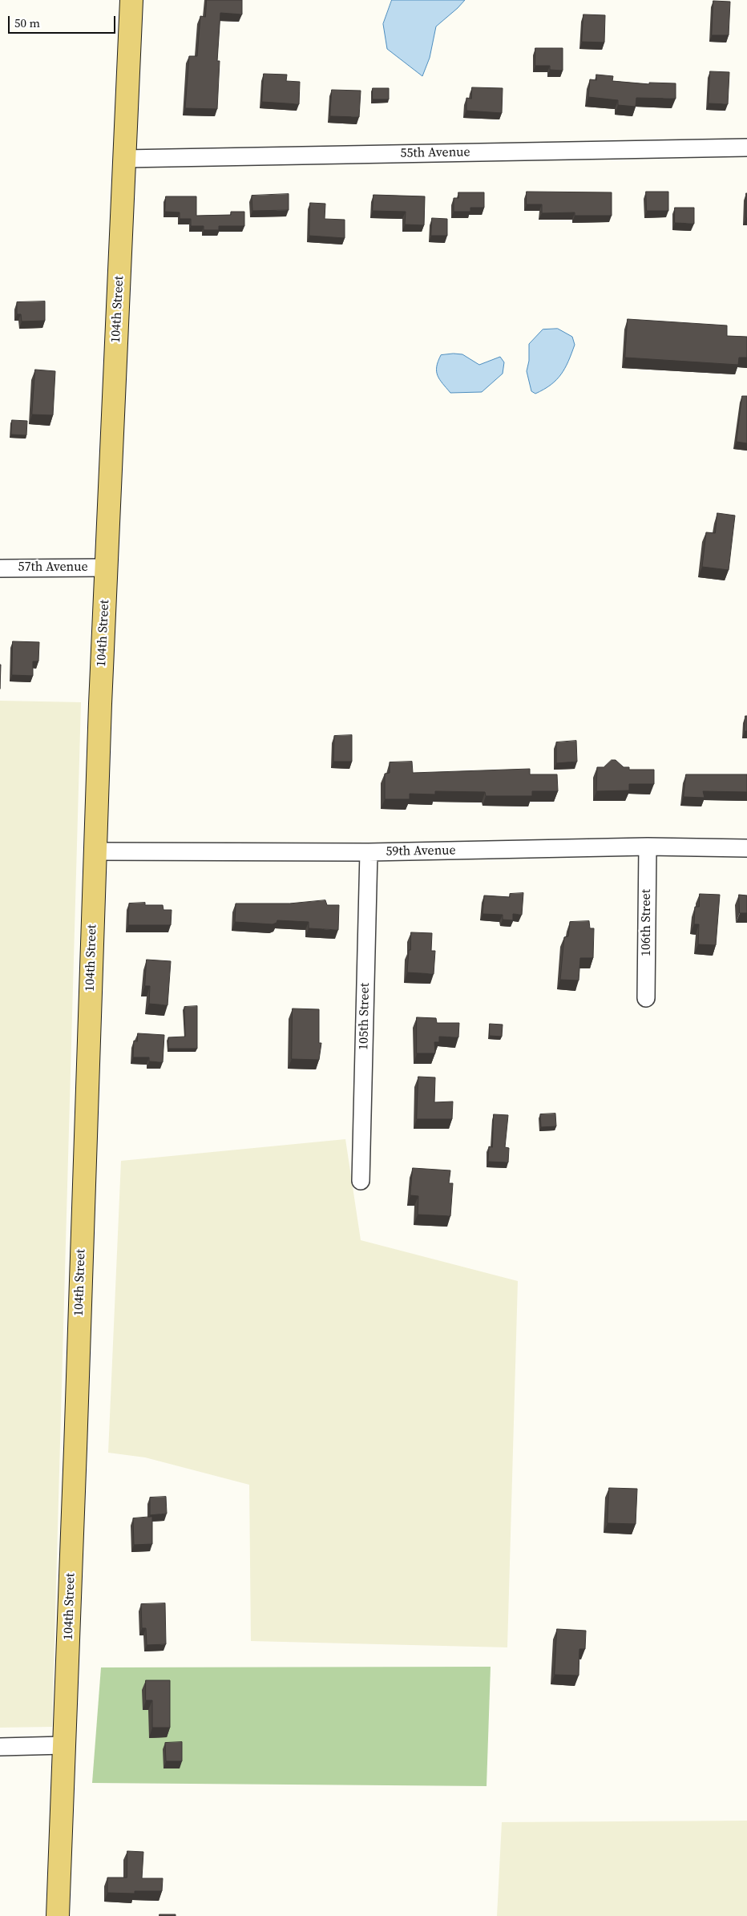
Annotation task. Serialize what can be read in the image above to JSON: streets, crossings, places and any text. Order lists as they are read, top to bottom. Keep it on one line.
{"streets":{"main road":["104th Street"],"street":["55th Avenue","57th Avenue","59th Avenue","106th Street","105th Street"]},"crossings":[["55th Avenue","104th Street"],["104th Street","57th Avenue"],["104th Street","59th Avenue"],["59th Avenue","106th Street"],["59th Avenue","105th Street"]],"scale_bar":"50 m"}
